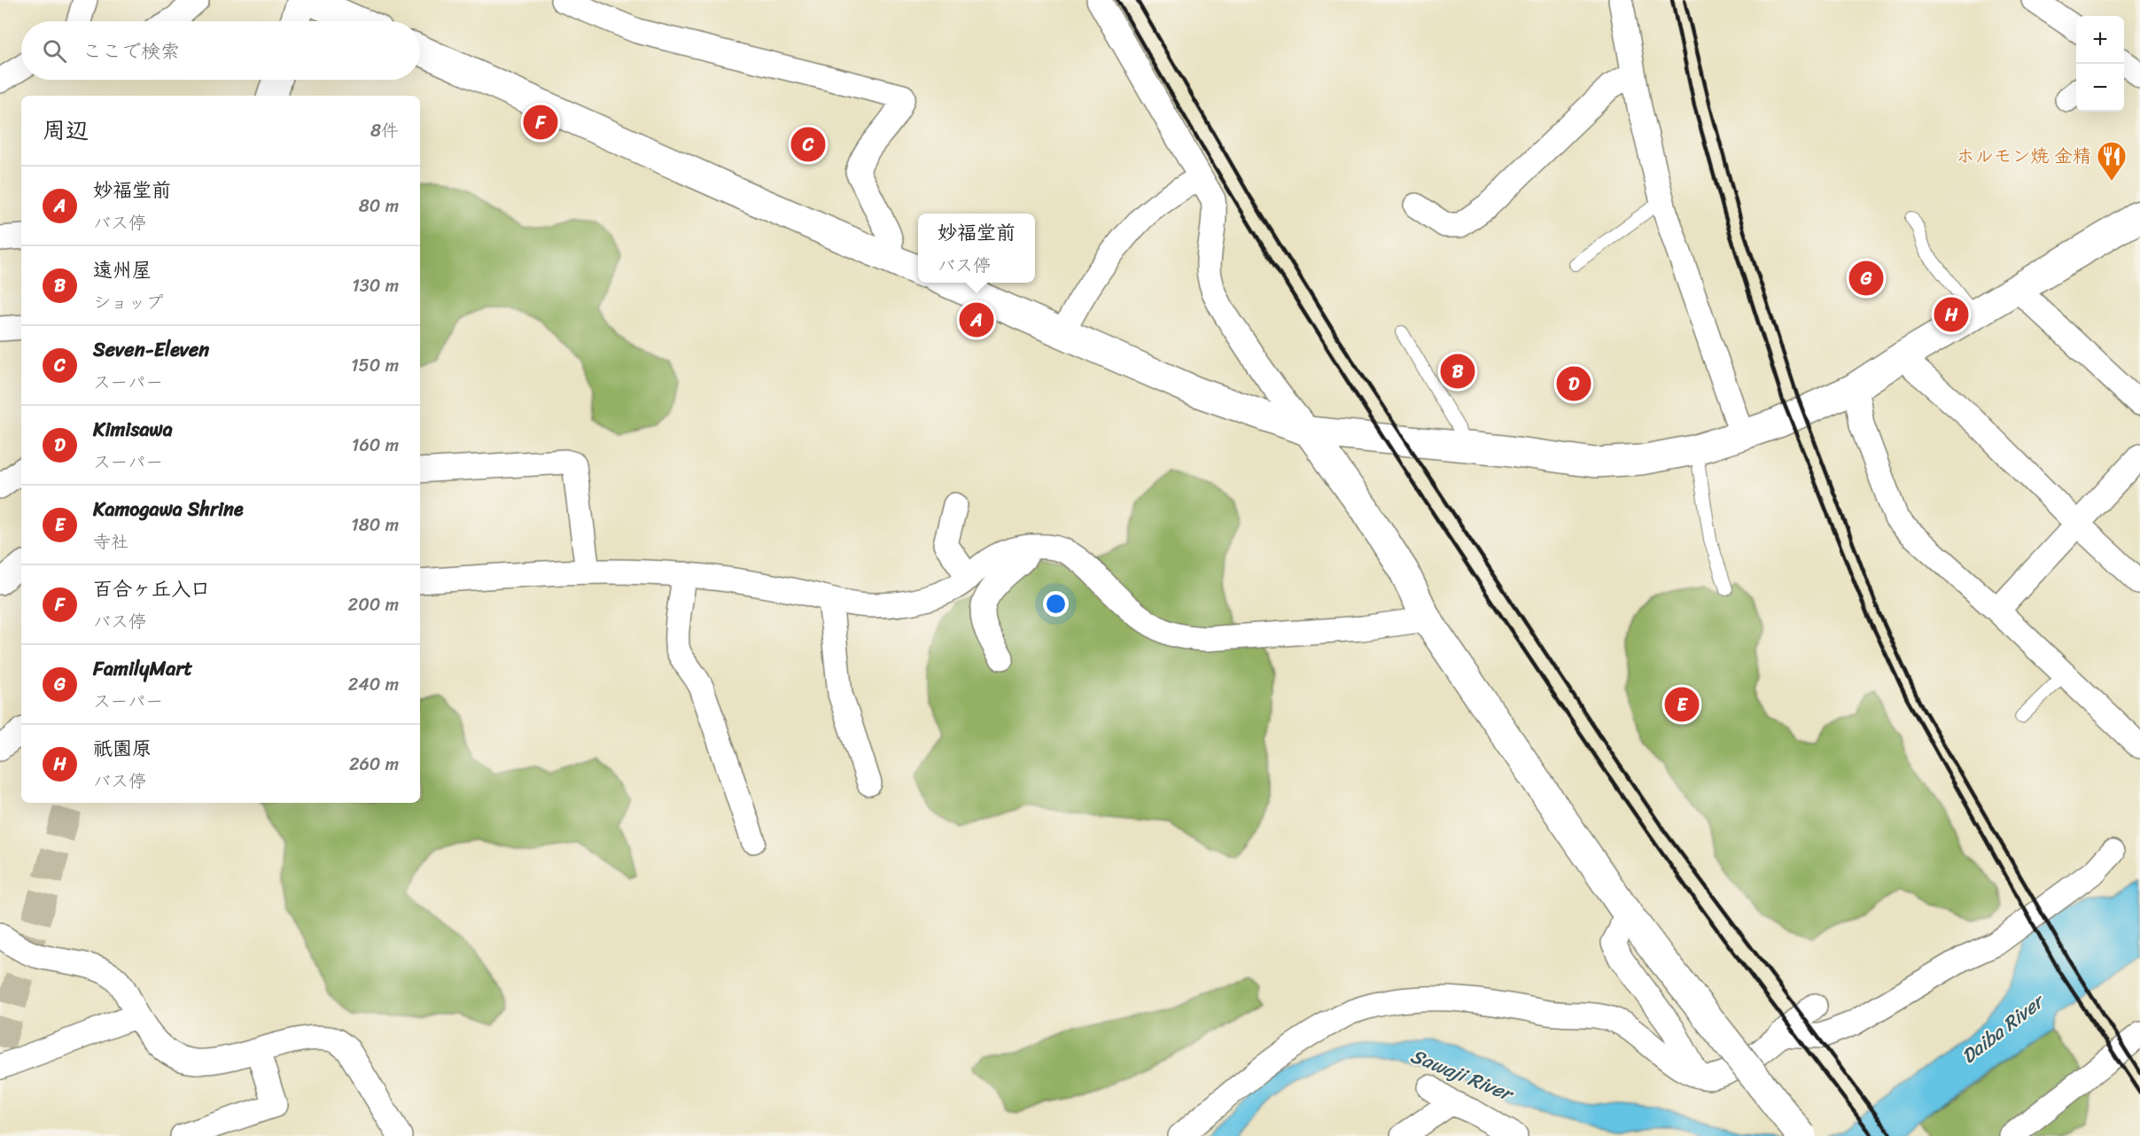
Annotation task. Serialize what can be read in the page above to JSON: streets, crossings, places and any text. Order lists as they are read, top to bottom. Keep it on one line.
{"water":["Daiba River","Sawaji River"],"places":{"restaurant":["ホルモン焼 金精"]},"page":{"map_buttons":["+","−"],"search":"ここで検索","heading":["周辺","8件"],"pins":["F","C","G","H","A","B","D","E"],"list":[{"mark":"A","name":"妙福堂前","note":"バス停","value":"80 m"},{"mark":"B","name":"遠州屋","note":"ショップ","value":"130 m"},{"mark":"C","name":"Seven-Eleven","note":"スーパー","value":"150 m"},{"mark":"D","name":"Kimisawa","note":"スーパー","value":"160 m"},{"mark":"E","name":"Kamogawa Shrine","note":"寺社","value":"180 m"},{"mark":"F","name":"百合ヶ丘入口","note":"バス停","value":"200 m"},{"mark":"G","name":"FamilyMart","note":"スーパー","value":"240 m"},{"mark":"H","name":"祇園原","note":"バス停","value":"260 m"}],"popup":["妙福堂前","バス停"]}}
